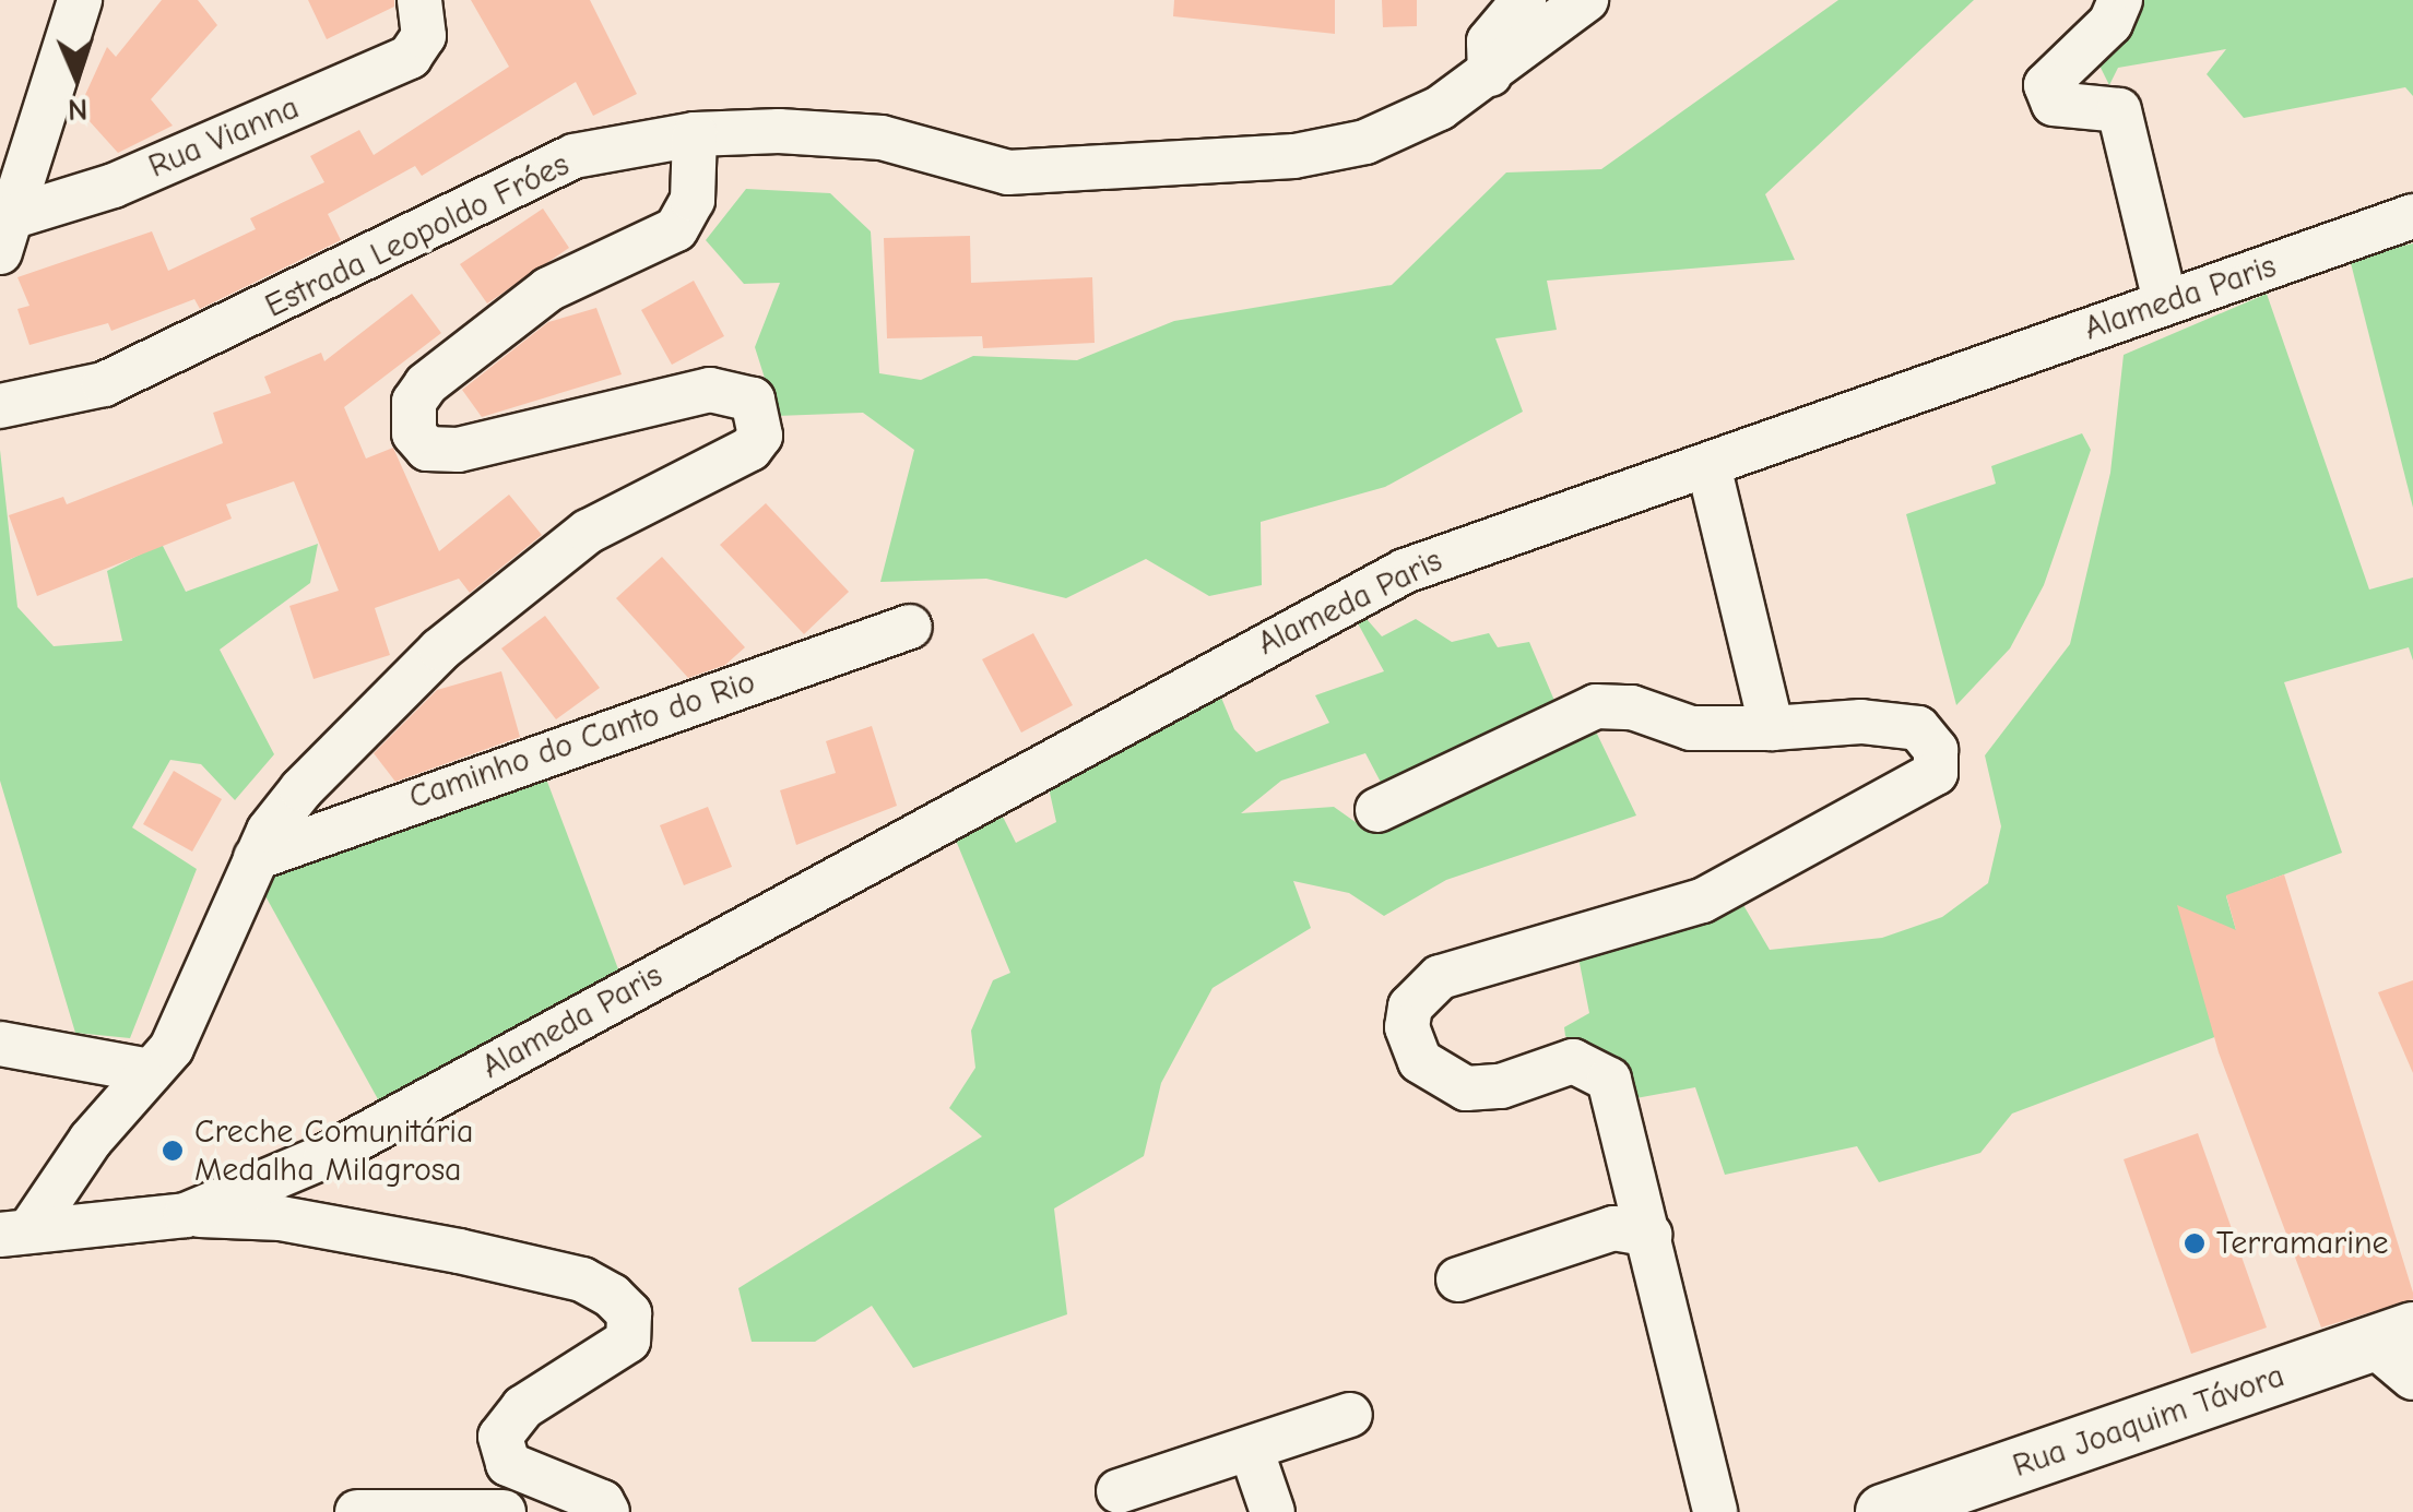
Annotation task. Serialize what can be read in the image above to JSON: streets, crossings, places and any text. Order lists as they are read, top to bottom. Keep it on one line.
{"streets":{"main road":["Rua Joaquim Távora"],"street":["Rua Vianna","Estrada Leopoldo Fróes","Alameda Paris","Caminho do Canto do Rio"]},"crossings":[["Estrada Leopoldo Fróes","Alameda Paris"],["Alameda Paris","Caminho do Canto do Rio"]],"places":["Creche Comunitária Medalha Milagrosa","Terramarine"],"north":"bottom"}
